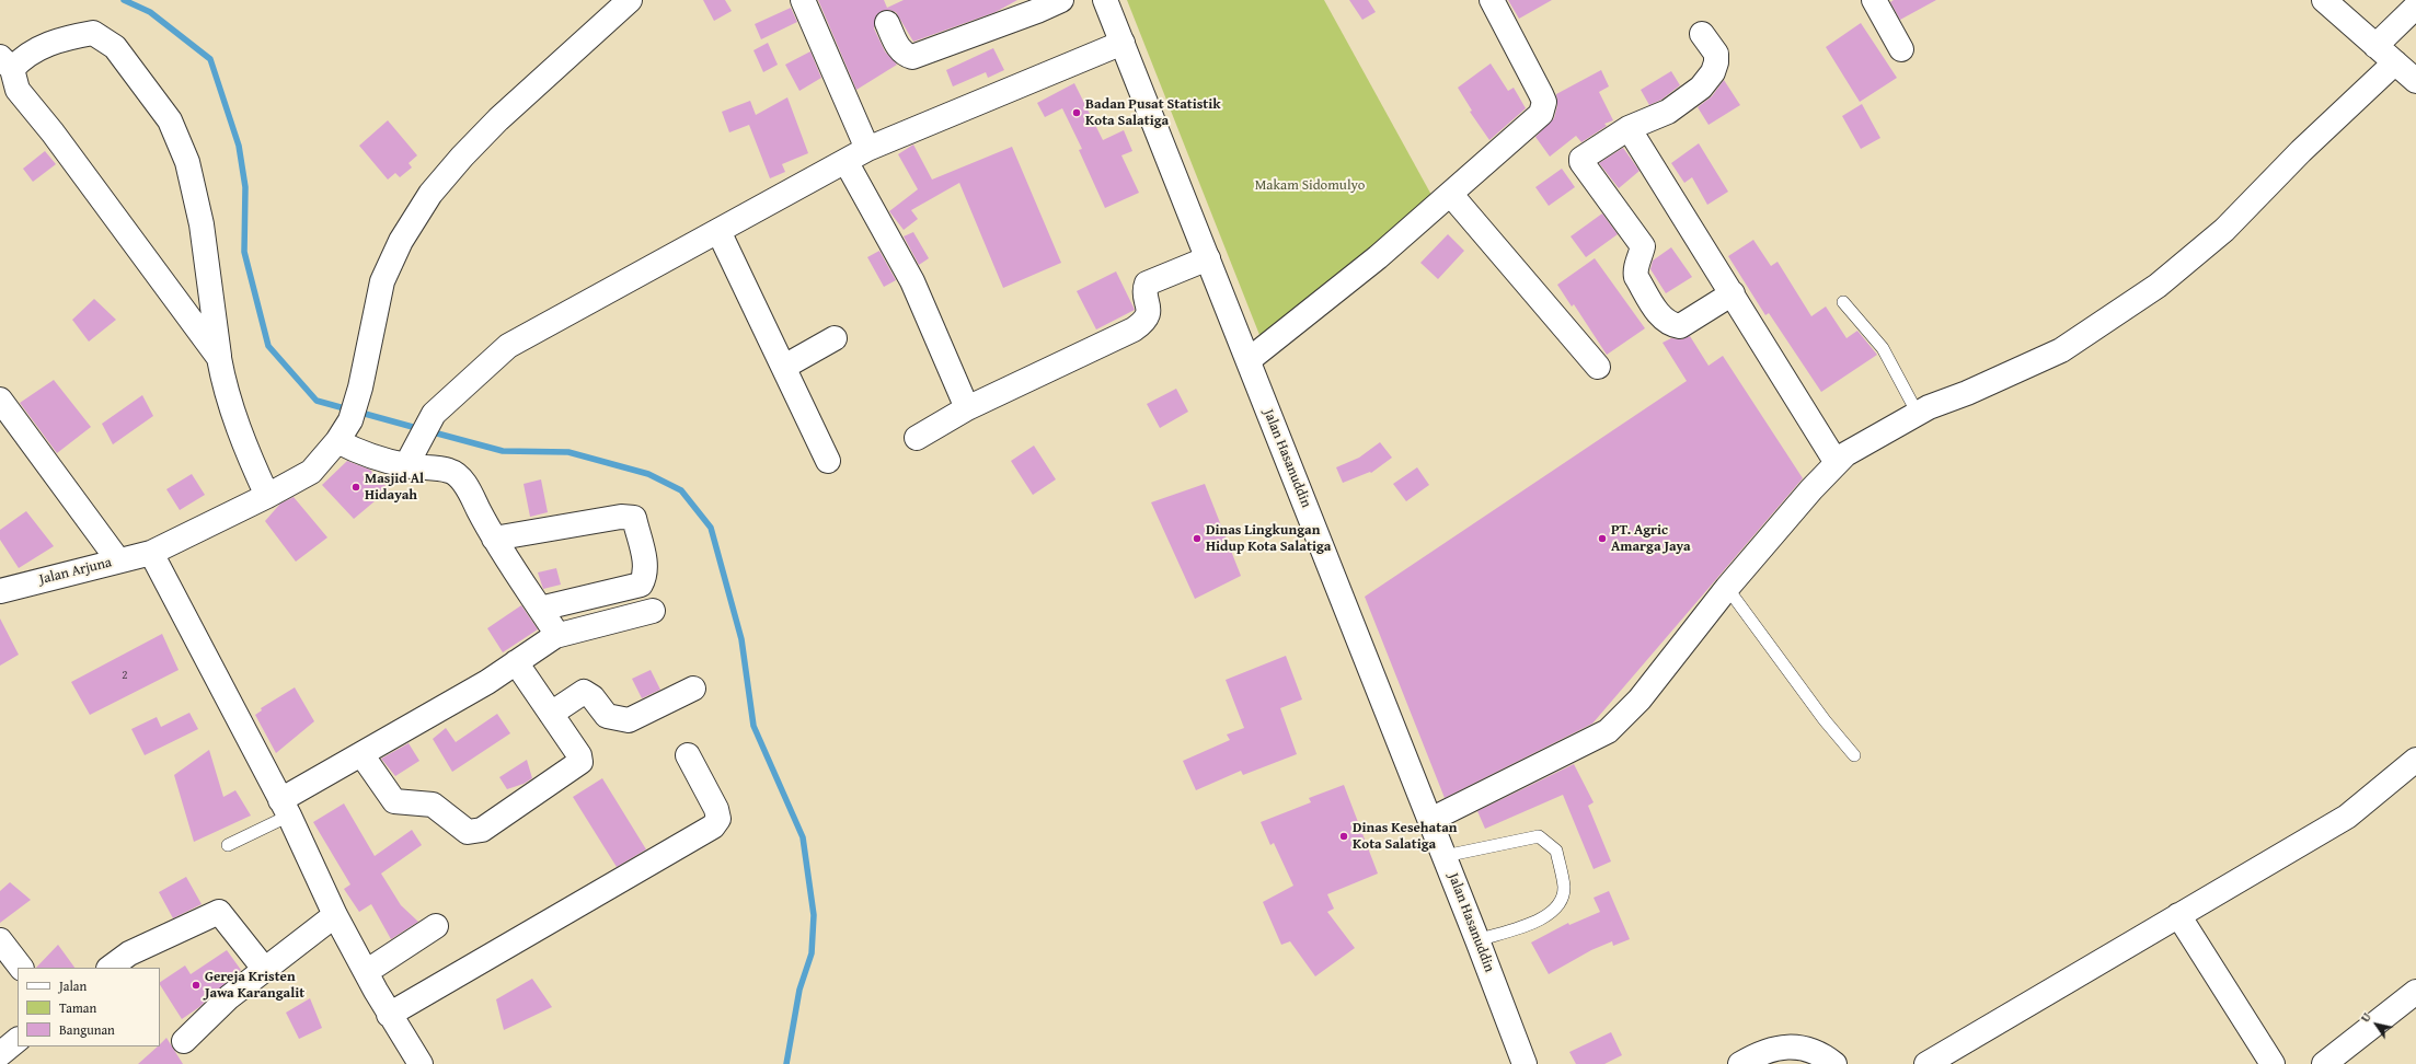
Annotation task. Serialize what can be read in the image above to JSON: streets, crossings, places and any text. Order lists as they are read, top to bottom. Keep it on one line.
{"streets":{"street":["Jalan Hasanuddin","Jalan Arjuna"]},"parks":["Makam Sidomulyo"],"places":["Badan Pusat Statistik Kota Salatiga","Masjid Al Hidayah","Dinas Lingkungan Hidup Kota Salatiga","PT. Agric Amarga Jaya","Dinas Kesehatan Kota Salatiga","Gereja Kristen Jawa Karangalit"],"house_numbers":["2"],"legend":["Jalan","Taman","Bangunan"],"north":"top left"}
